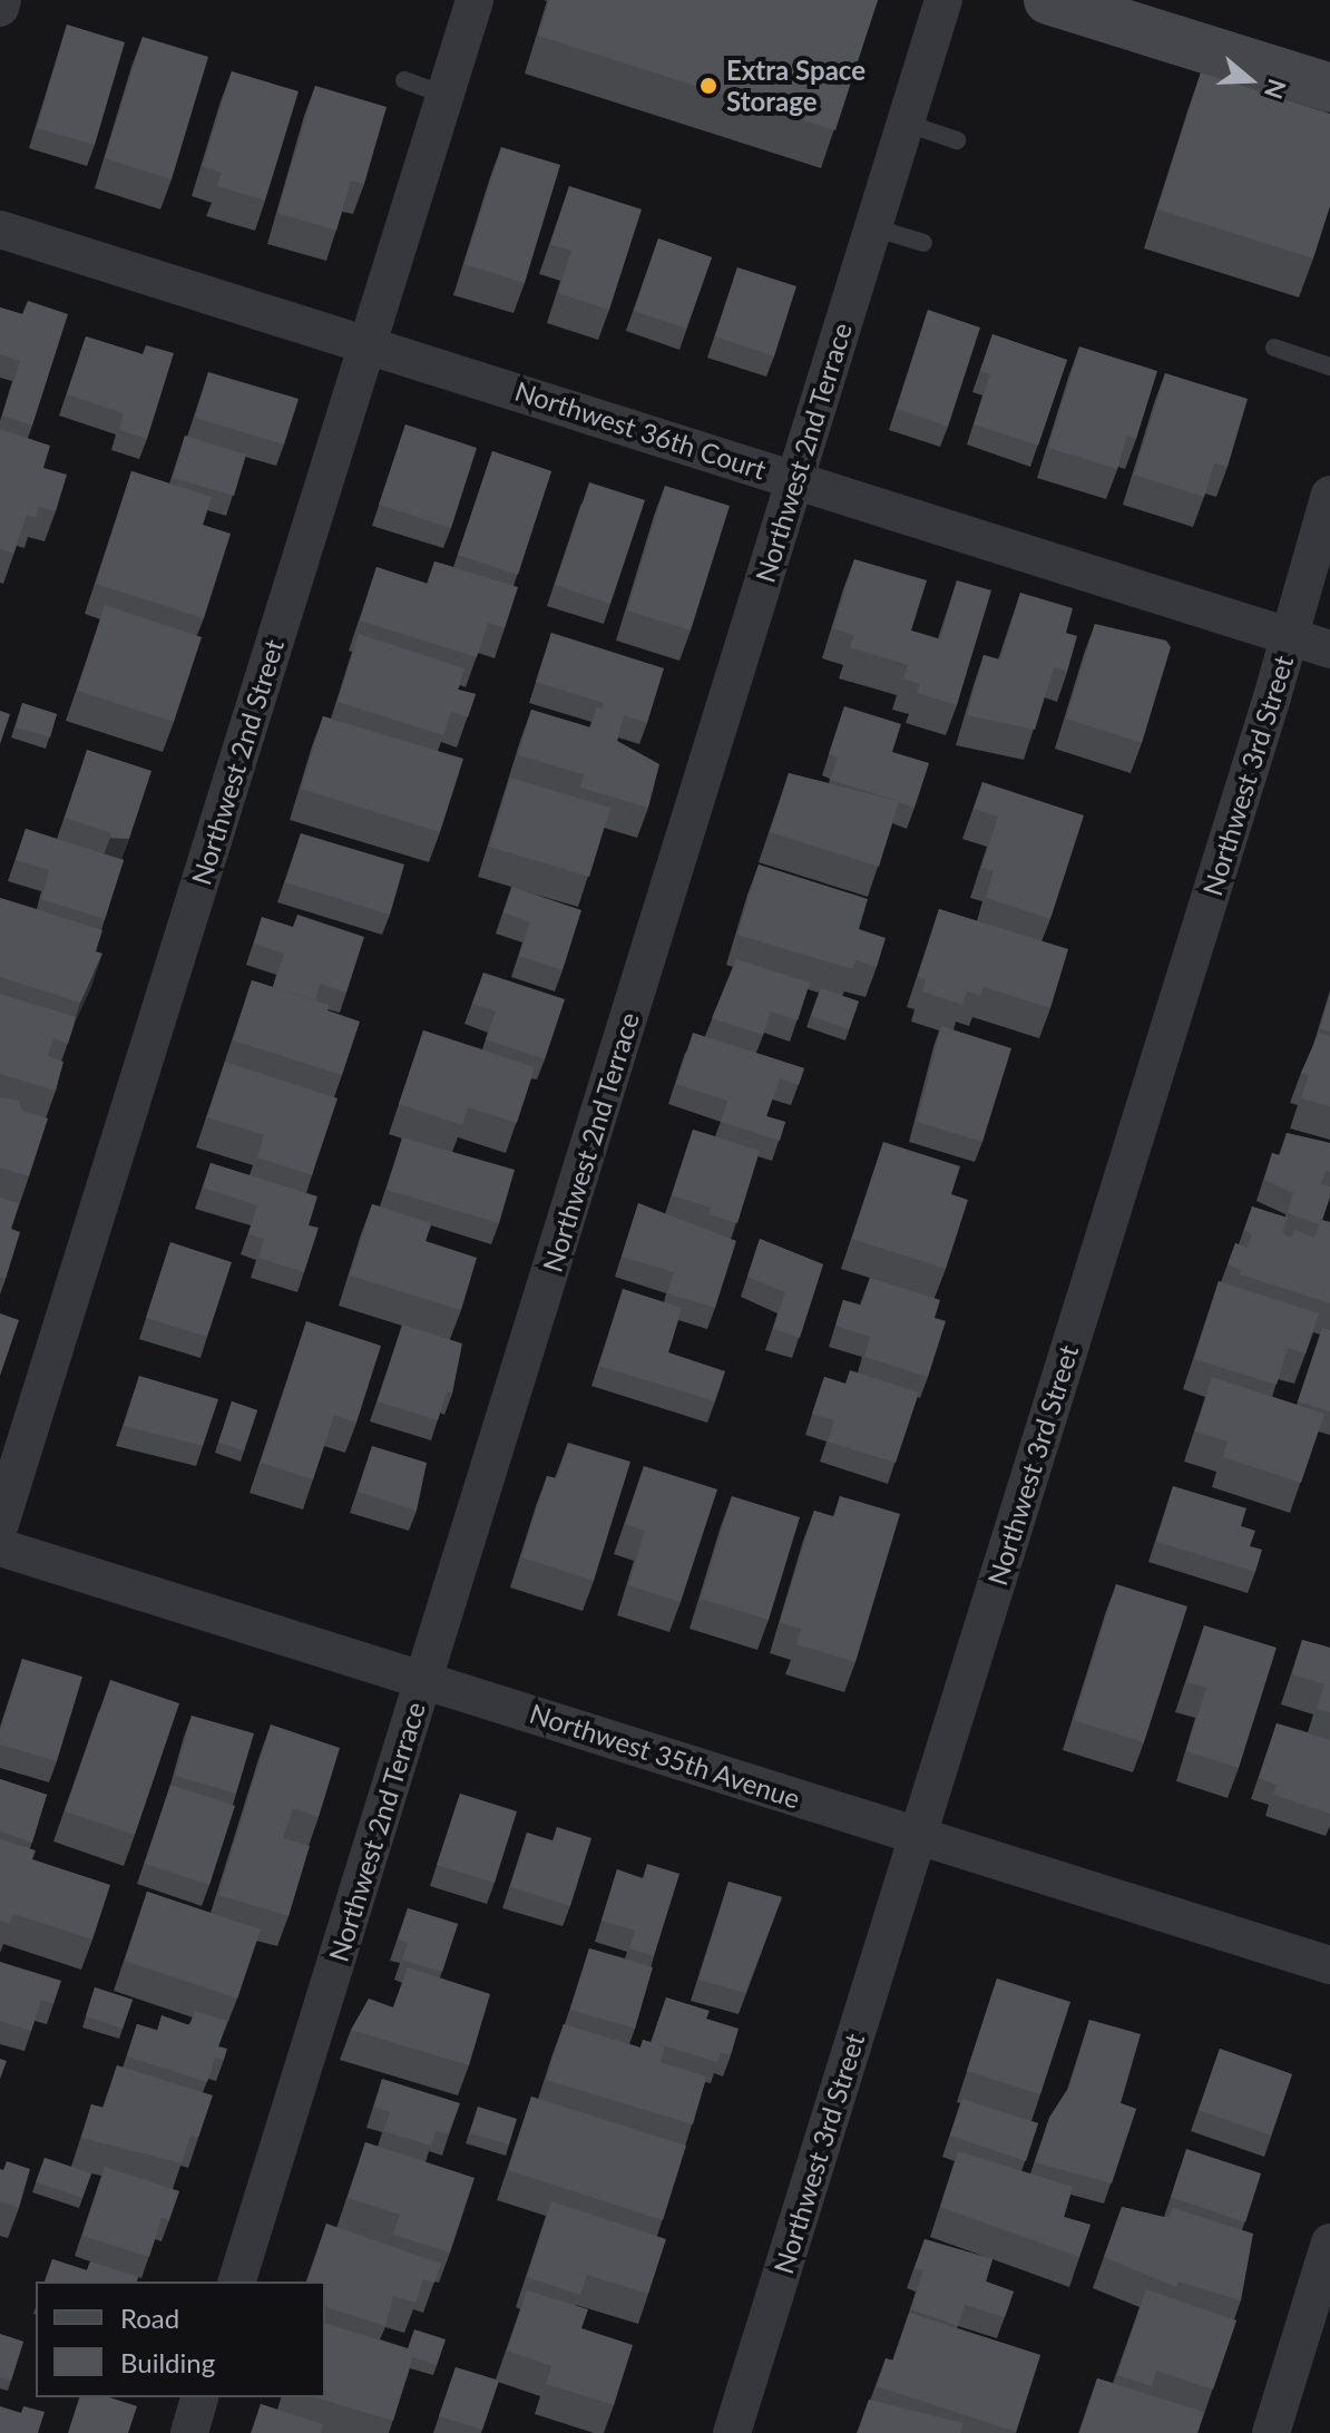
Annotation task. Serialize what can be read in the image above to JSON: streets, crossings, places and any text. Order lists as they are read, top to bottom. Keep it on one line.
{"streets":{"street":["Northwest 36th Court","Northwest 2nd Terrace","Northwest 2nd Street","Northwest 3rd Street","Northwest 35th Avenue"]},"crossings":[["Northwest 36th Court","Northwest 2nd Terrace"],["Northwest 36th Court","Northwest 2nd Street"],["Northwest 36th Court","Northwest 3rd Street"],["Northwest 2nd Terrace","Northwest 35th Avenue"],["Northwest 3rd Street","Northwest 35th Avenue"]],"places":["Extra Space Storage"],"legend":["Road","Building"],"north":"right"}
